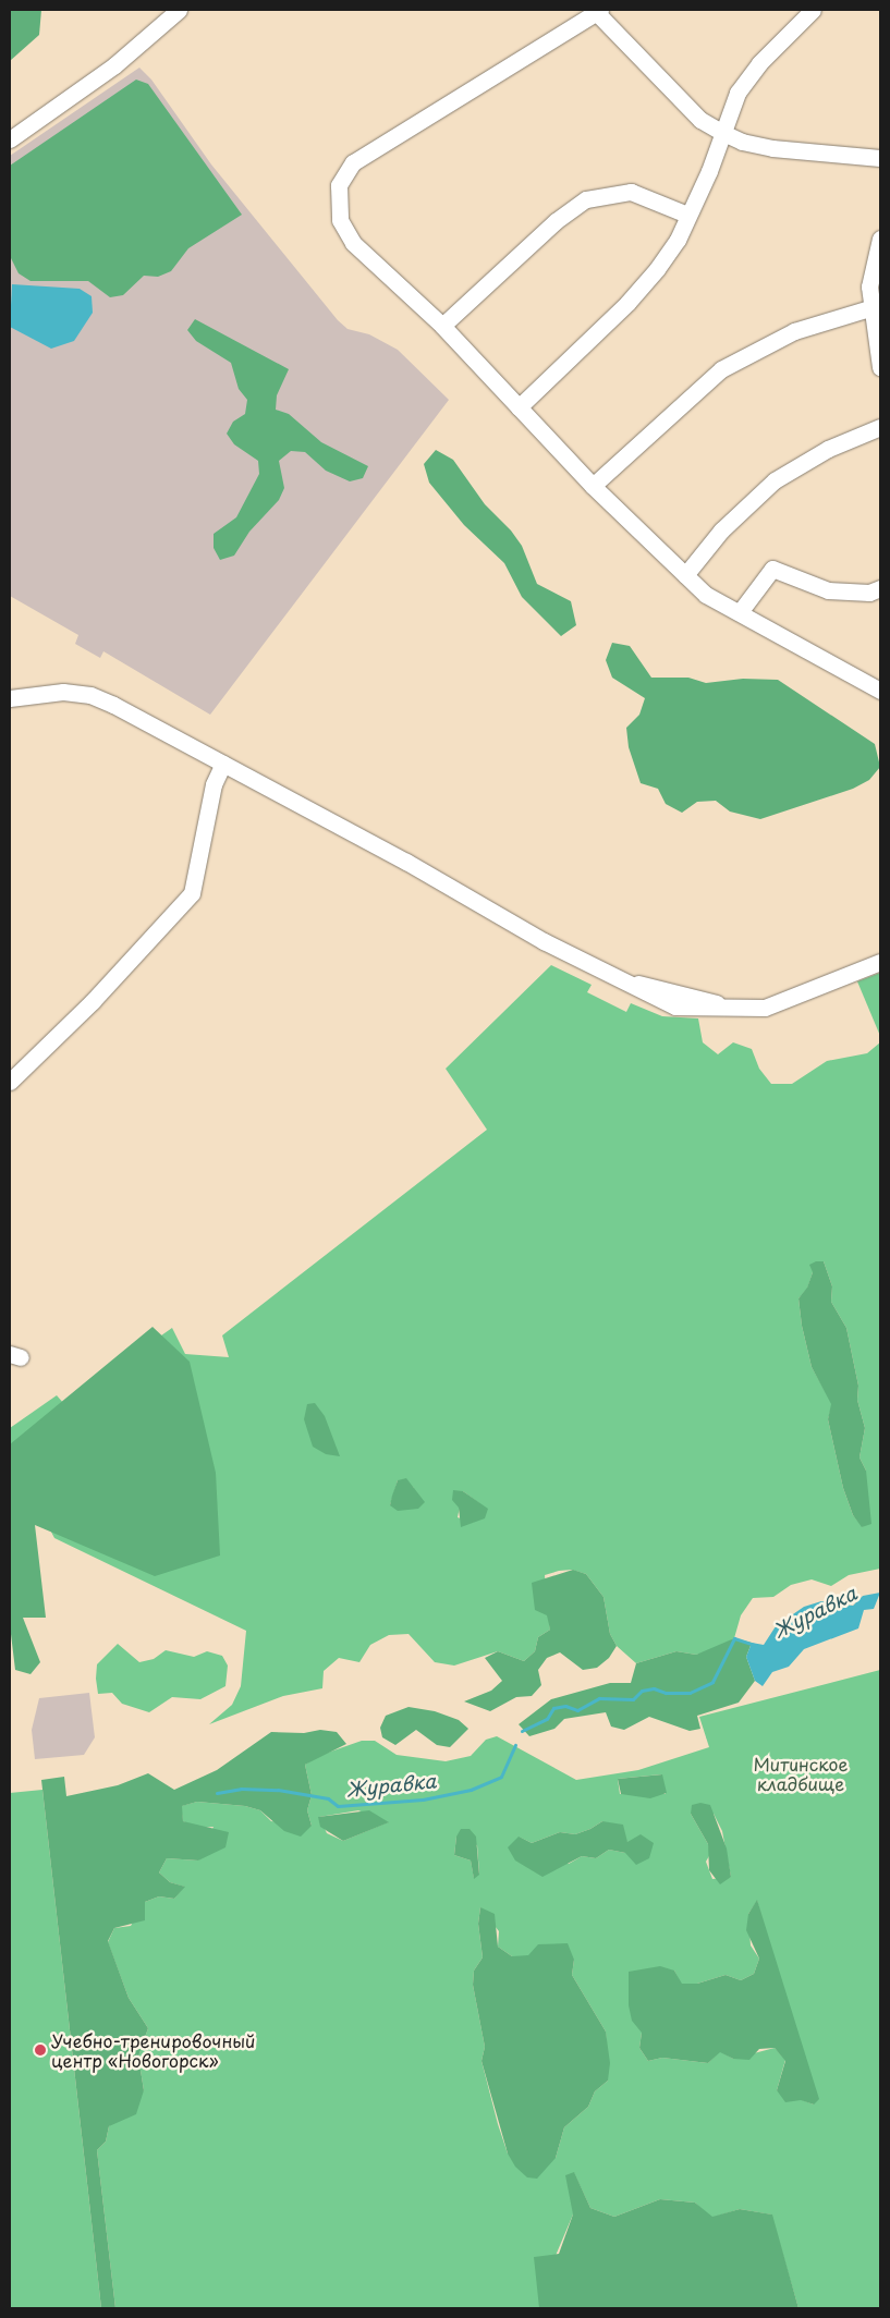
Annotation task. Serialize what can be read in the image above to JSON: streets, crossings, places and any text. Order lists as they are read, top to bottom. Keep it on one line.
{"water":["Журавка"],"parks":["Митинское кладбище"],"places":["Учебно-тренировочный центр «Новогорск»"]}
